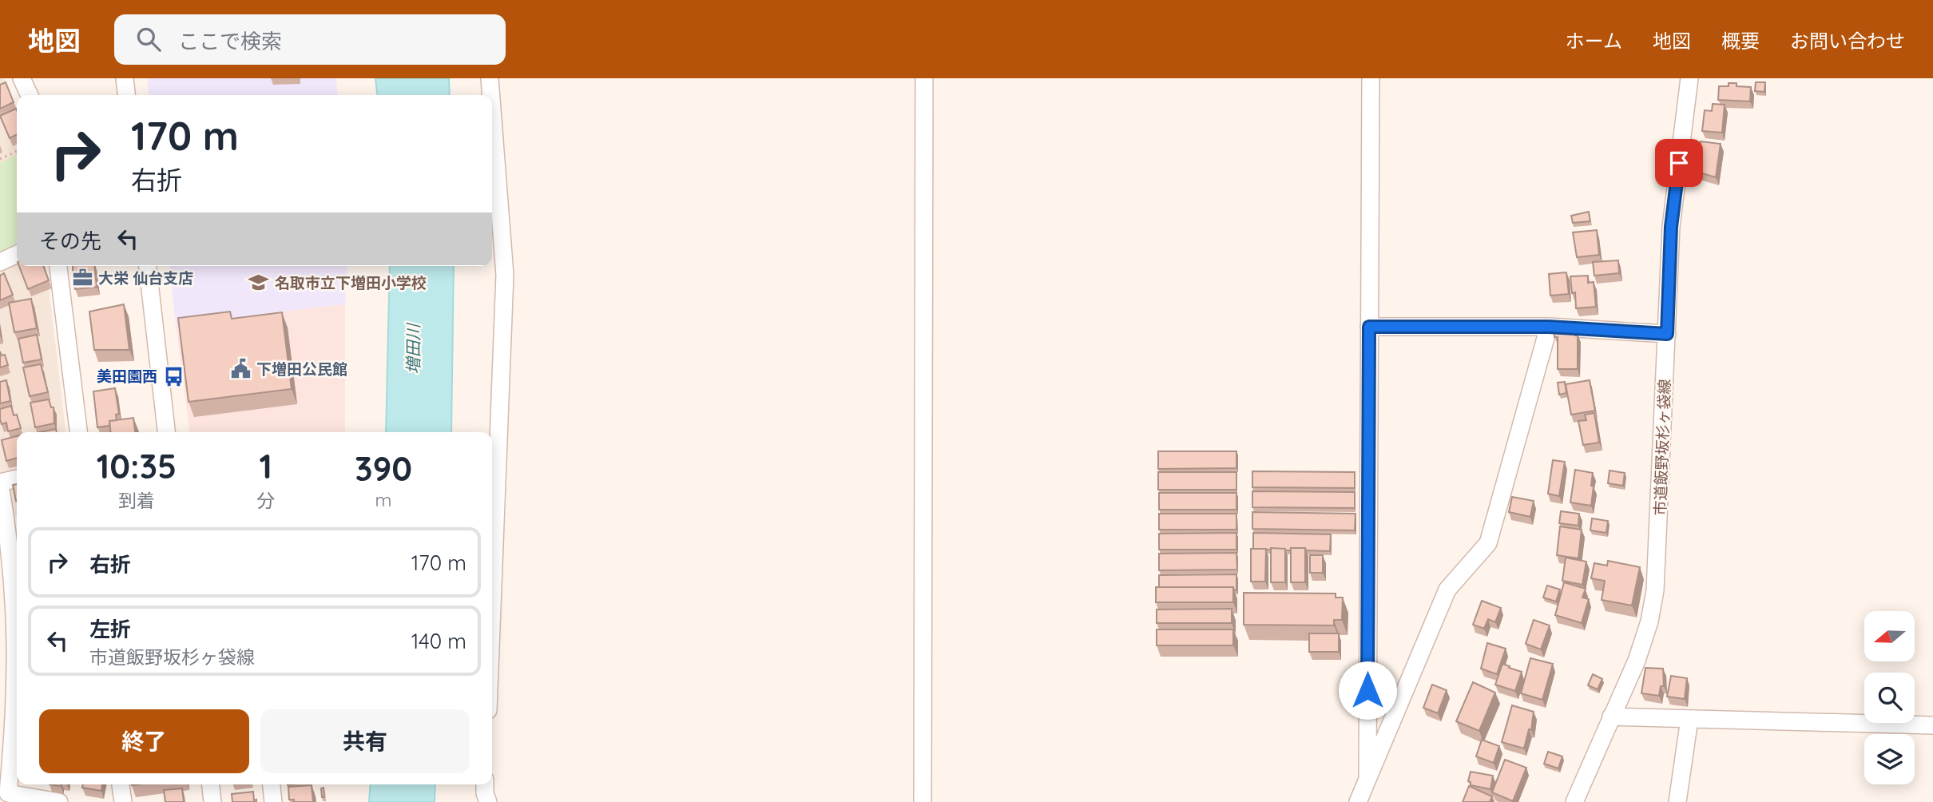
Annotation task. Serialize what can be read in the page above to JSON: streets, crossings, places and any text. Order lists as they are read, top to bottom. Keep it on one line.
{"streets":{"street":["市道飯野坂杉ヶ袋線"]},"water":["増田川"],"places":{"office":["大栄 仙台支店"],"school or university":["名取市立下増田小学校"],"public building":["下増田公民館"],"bus stop":["美田園西"]},"north":"left","page":{"header":"地図","search":"ここで検索","nav":["ホーム","地図","概要","お問い合わせ"],"turn":["170 m","右折"],"then":"その先","eta":["10:35","到着","1","分","390","m"],"list":[{"name":"右折","value":"170 m"},{"name":"左折","note":"市道飯野坂杉ヶ袋線","value":"140 m"}],"buttons":["終了","共有"]}}
